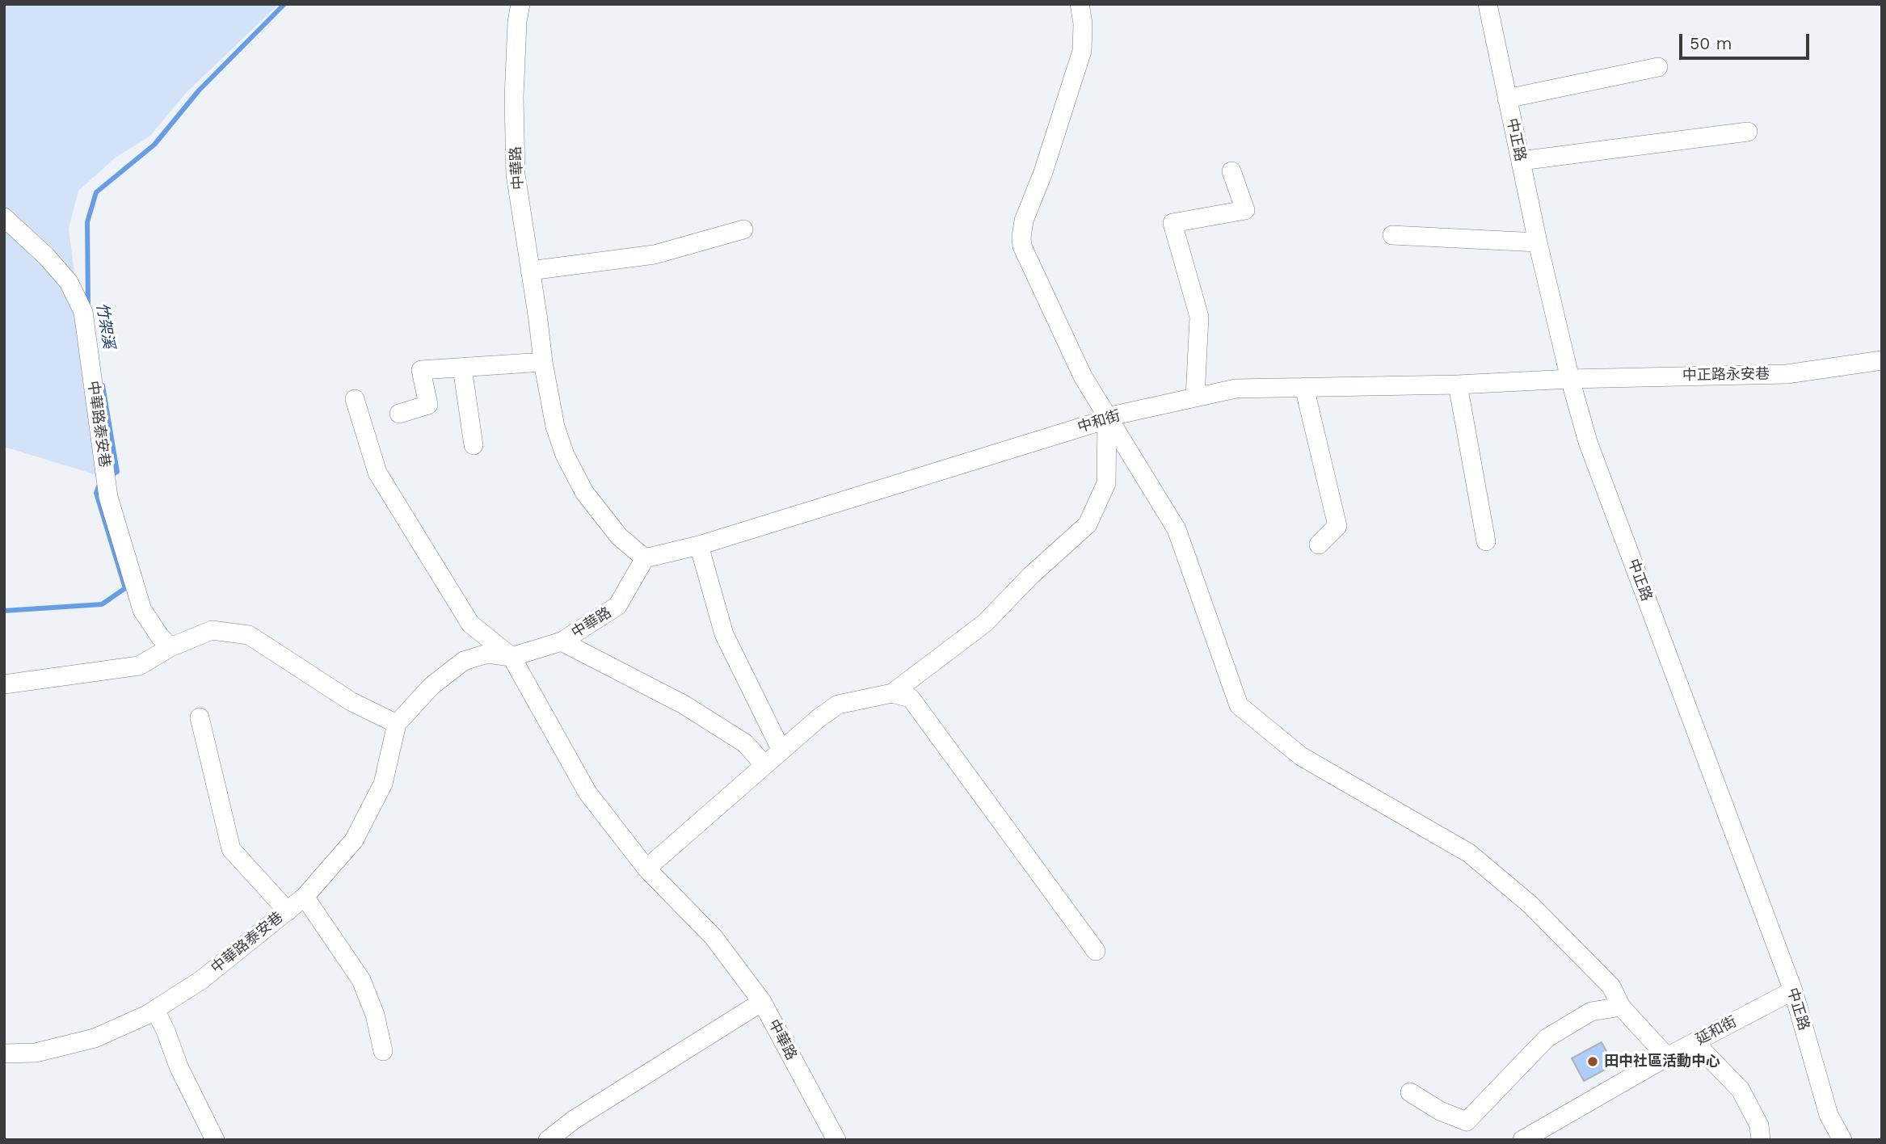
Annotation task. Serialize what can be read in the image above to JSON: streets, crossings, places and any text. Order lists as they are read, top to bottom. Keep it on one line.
{"streets":{"street":["中正路","中華路","中正路永安巷","中和街","中華路泰安巷","延和街"]},"crossings":[["中正路","中正路永安巷"],["中正路","中和街"],["中正路","延和街"],["中華路","中和街"],["中華路","中華路泰安巷"],["中正路永安巷","中和街"]],"water":["竹架溪"],"places":["田中社區活動中心"],"scale_bar":"50 m"}
